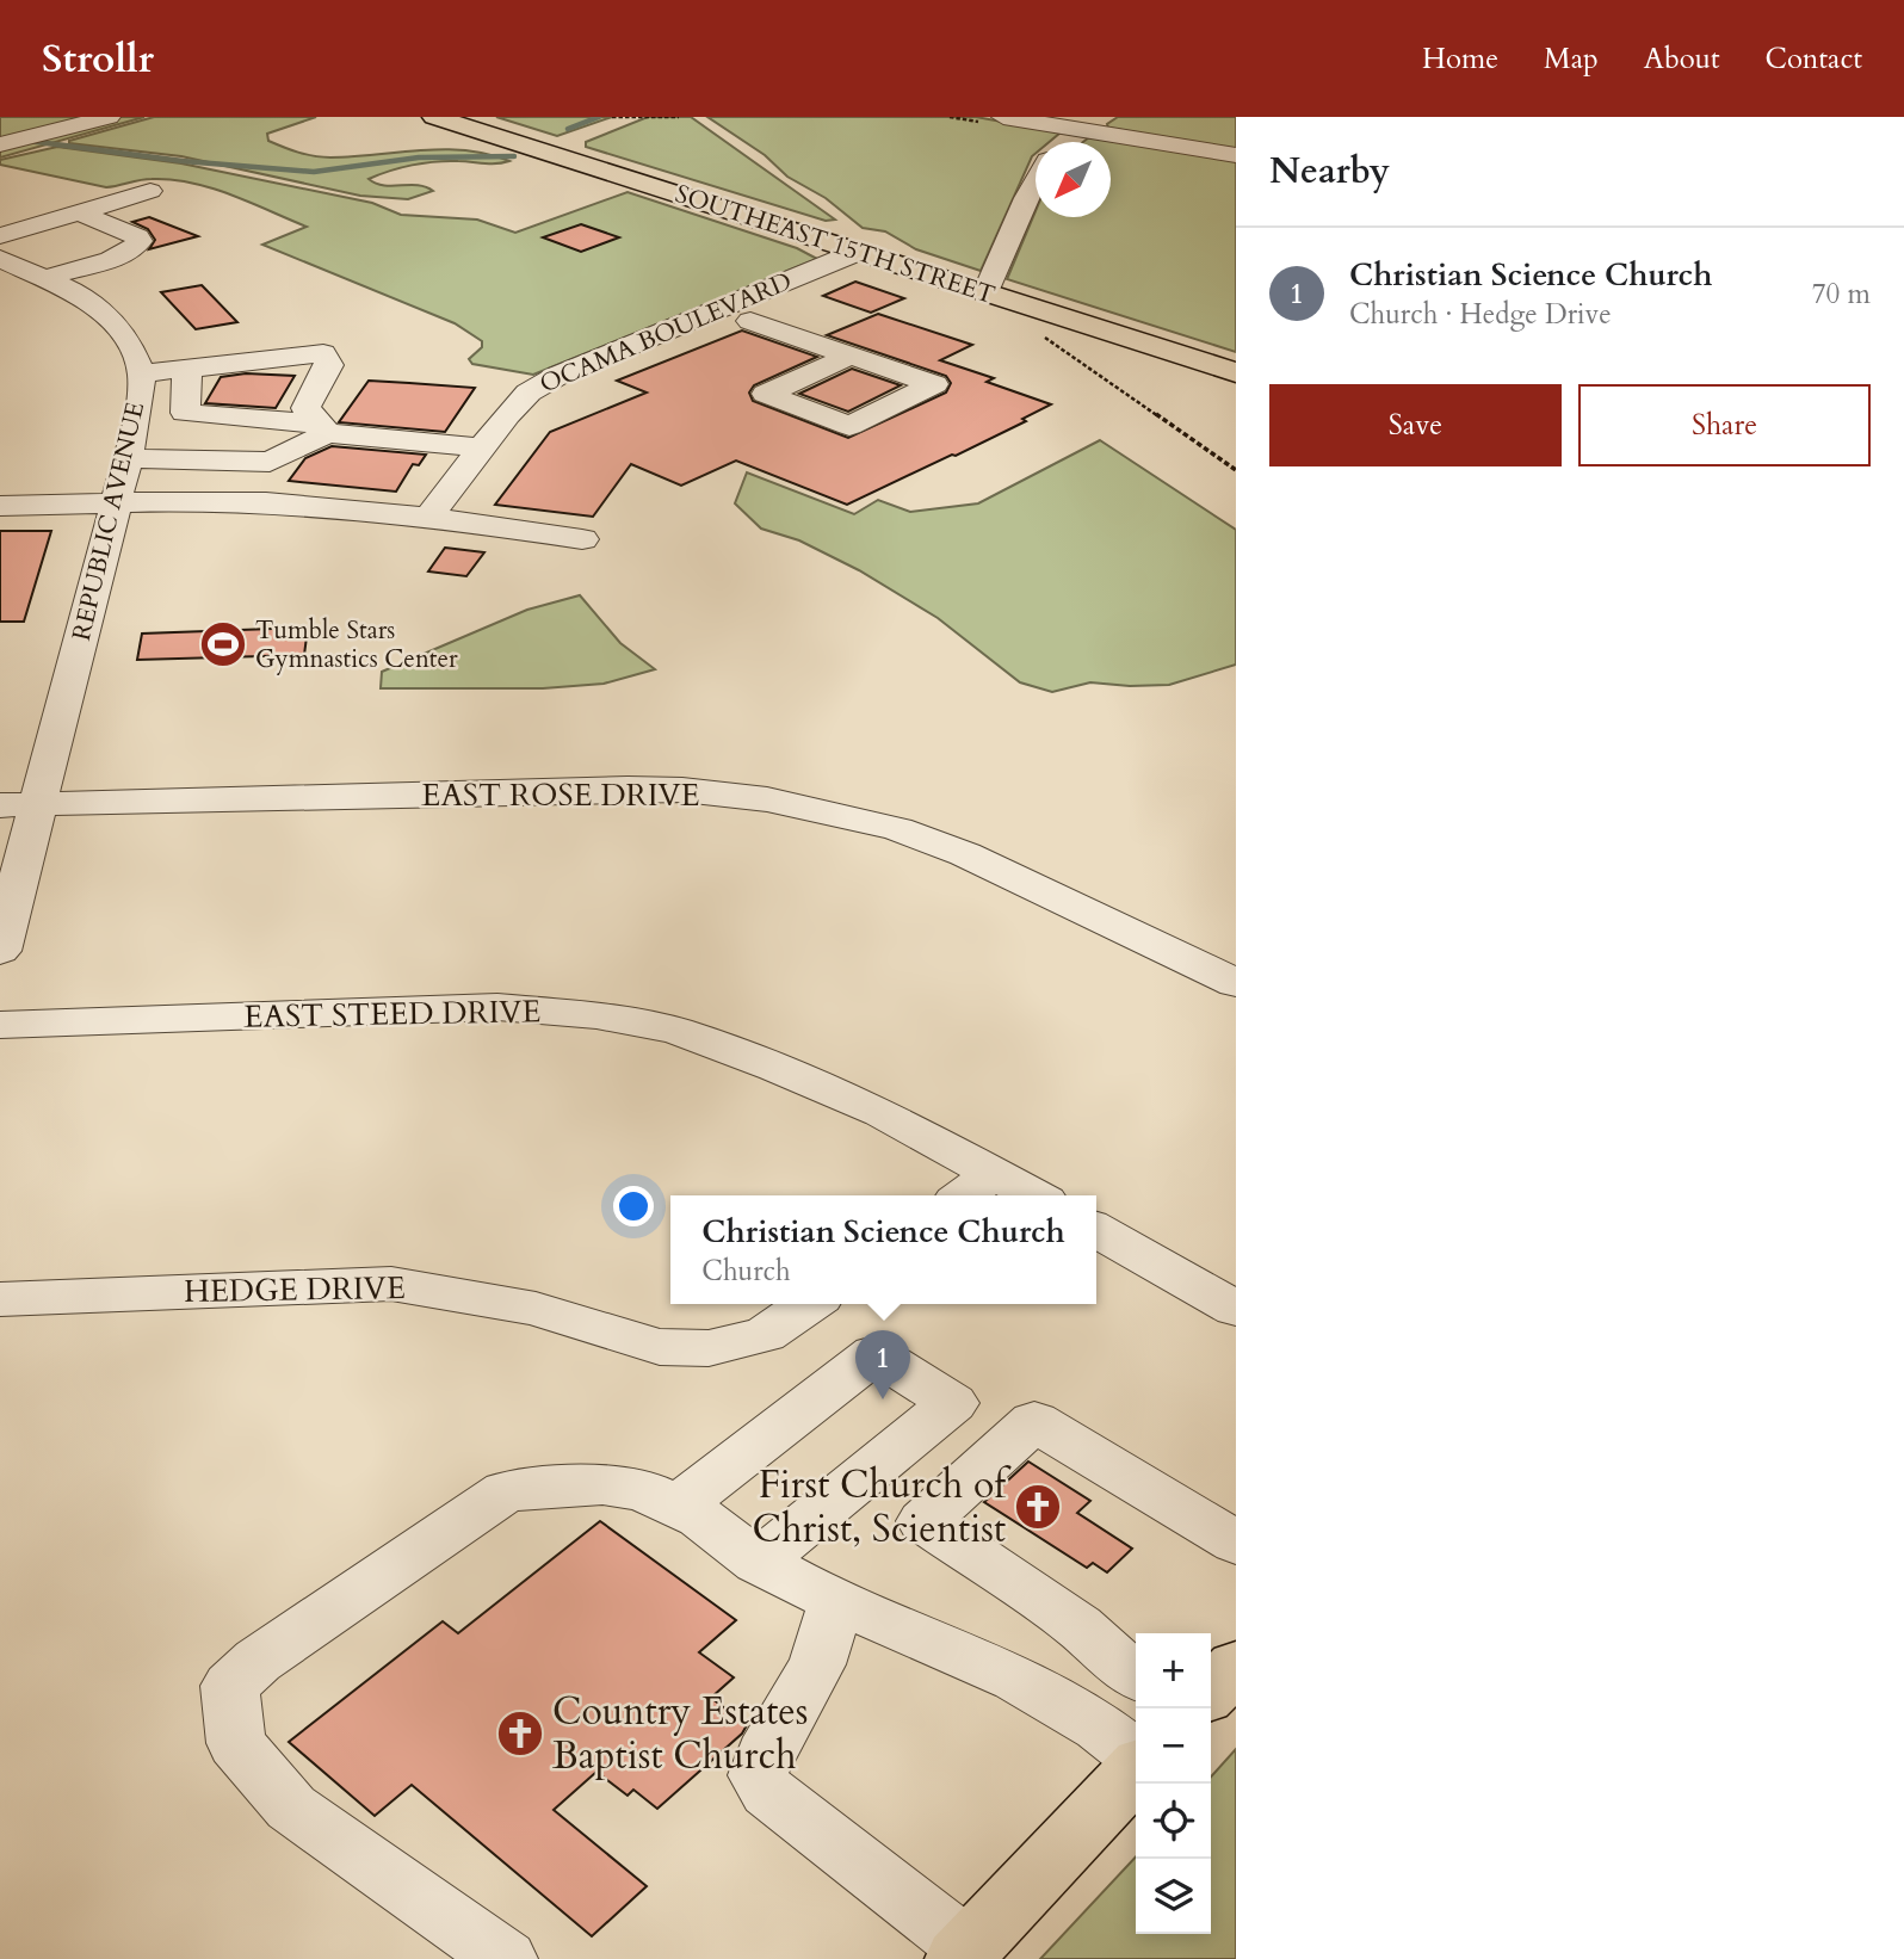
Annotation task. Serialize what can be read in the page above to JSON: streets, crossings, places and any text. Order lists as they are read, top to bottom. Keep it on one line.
{"streets":{"main road":["SOUTHEAST 15TH STREET"],"street":["OCAMA BOULEVARD","REPUBLIC AVENUE","EAST ROSE DRIVE","EAST STEED DRIVE","HEDGE DRIVE"]},"crossings":[["SOUTHEAST 15TH STREET","OCAMA BOULEVARD"],["REPUBLIC AVENUE","EAST ROSE DRIVE"]],"places":{"sports":["Tumble Stars Gymnastics Center"],"church":["First Church of Christ, Scientist","Country Estates Baptist Church"]},"north":"bottom left","page":{"header":"Strollr","nav":["Home","Map","About","Contact"],"heading":"Nearby","list":[{"mark":"1","name":"Christian Science Church","note":"Church · Hedge Drive","value":"70 m"}],"buttons":["Save","Share"],"popup":["Christian Science Church","Church"],"pins":"1","map_buttons":["+","−"]}}
